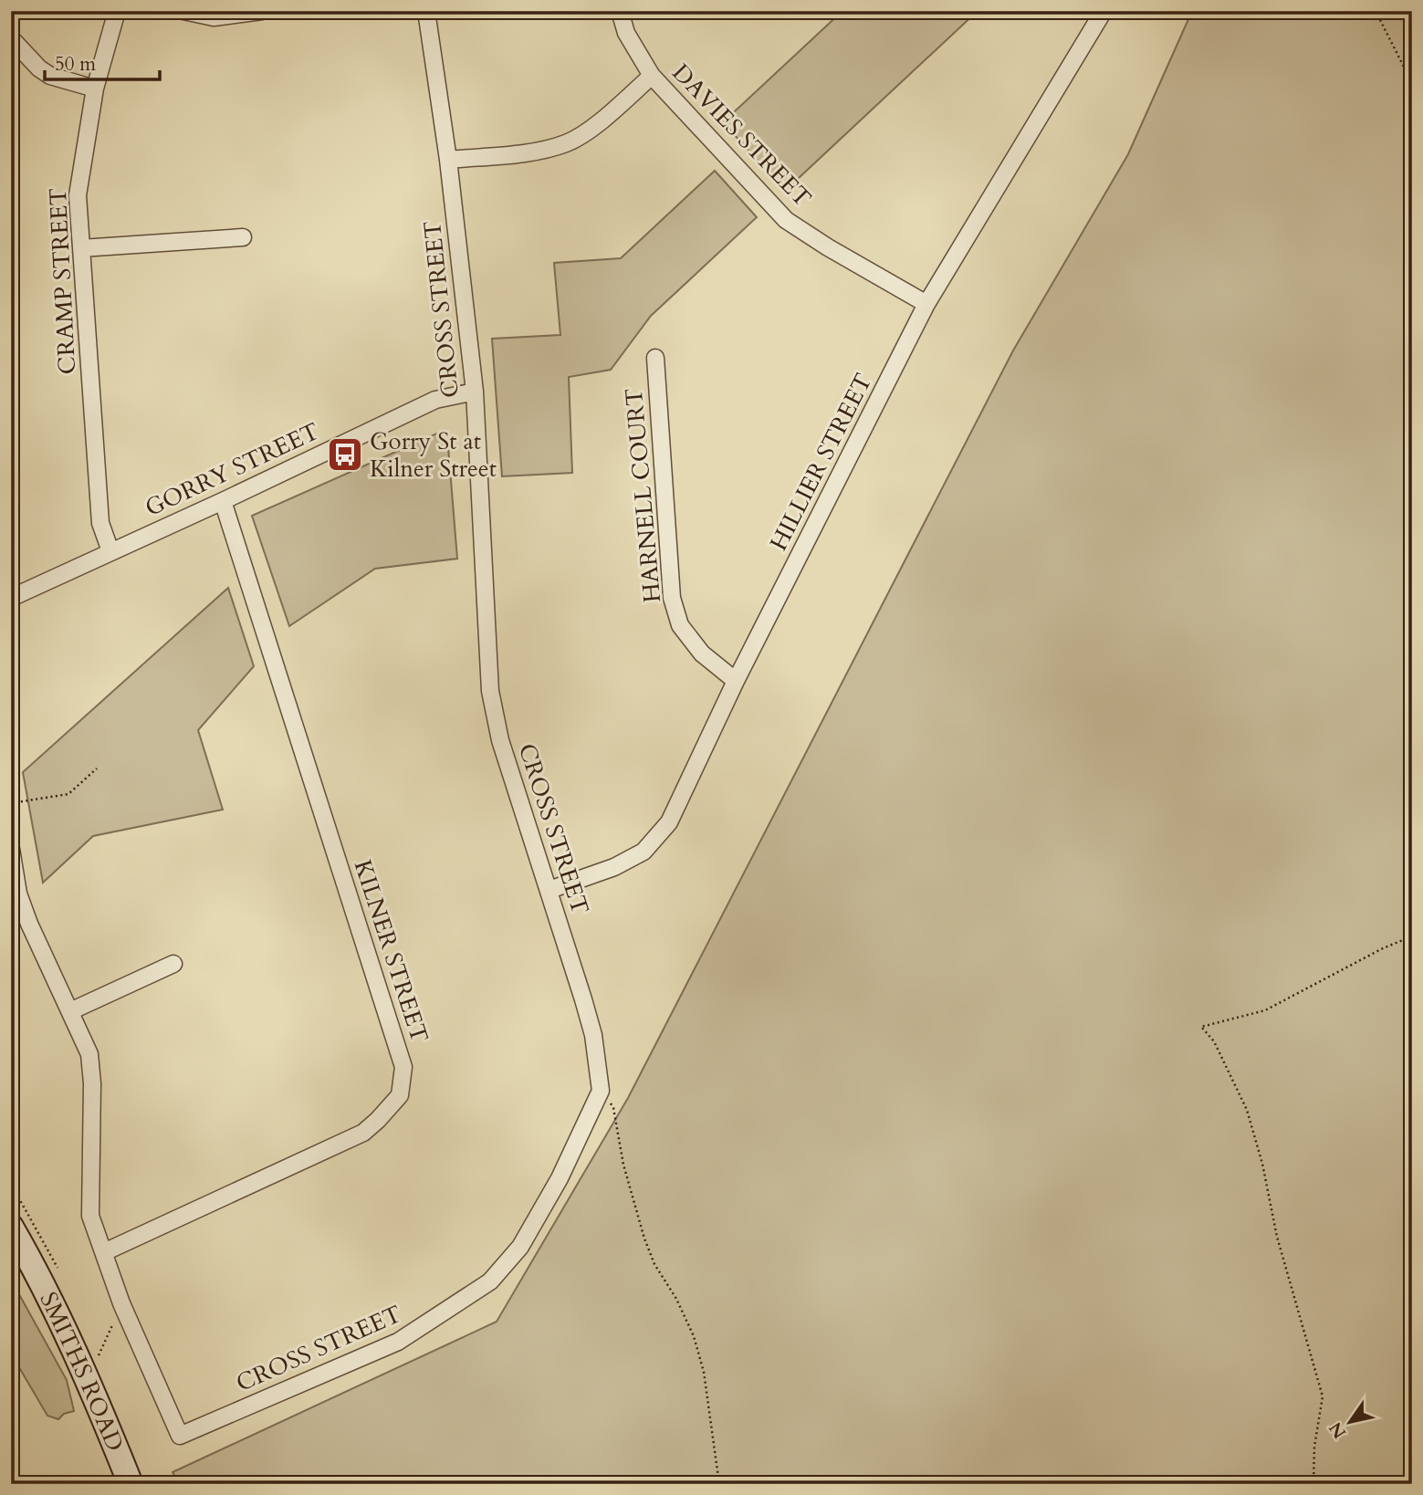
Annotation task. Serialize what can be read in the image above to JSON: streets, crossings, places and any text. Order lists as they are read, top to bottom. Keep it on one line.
{"streets":{"street":["DAVIES STREET","CRAMP STREET","CROSS STREET","HILLIER STREET","GORRY STREET","HARNELL COURT","KILNER STREET","SMITHS ROAD"]},"crossings":[["DAVIES STREET","HILLIER STREET"],["CRAMP STREET","GORRY STREET"],["CROSS STREET","HILLIER STREET"],["CROSS STREET","GORRY STREET"],["HILLIER STREET","HARNELL COURT"],["GORRY STREET","KILNER STREET"]],"places":{"bus stop":["Gorry St at Kilner Street"]},"scale_bar":"50 m","north":"bottom left"}
